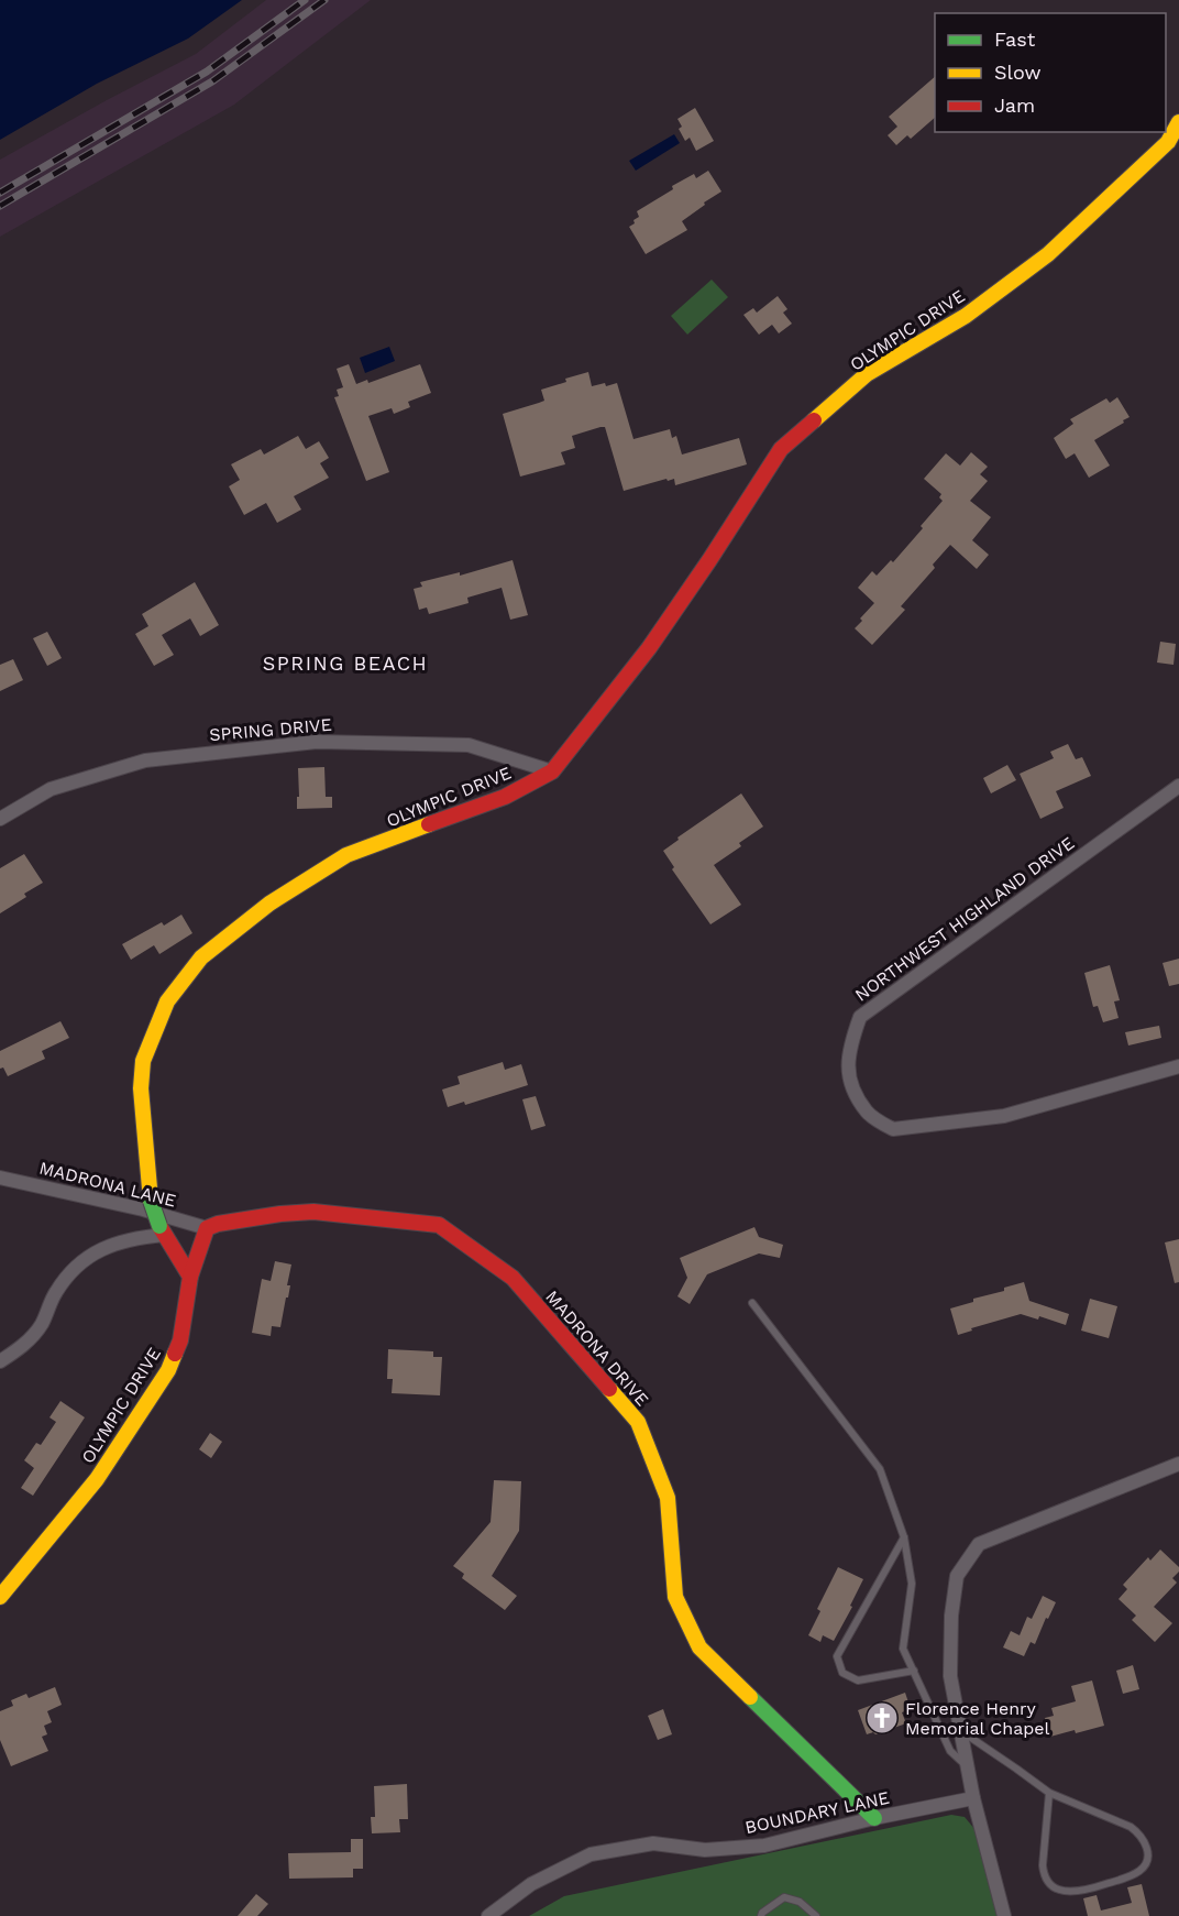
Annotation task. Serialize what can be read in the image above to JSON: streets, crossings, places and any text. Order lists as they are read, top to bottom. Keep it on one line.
{"streets":{"street":["OLYMPIC DRIVE","SPRING DRIVE","NORTHWEST HIGHLAND DRIVE","MADRONA LANE","MADRONA DRIVE","BOUNDARY LANE"]},"crossings":[["OLYMPIC DRIVE","SPRING DRIVE"],["MADRONA LANE","MADRONA DRIVE"],["MADRONA DRIVE","BOUNDARY LANE"]],"districts":["SPRING BEACH"],"places":{"church":["Florence Henry Memorial Chapel"]},"legend":["Fast","Slow","Jam"]}
